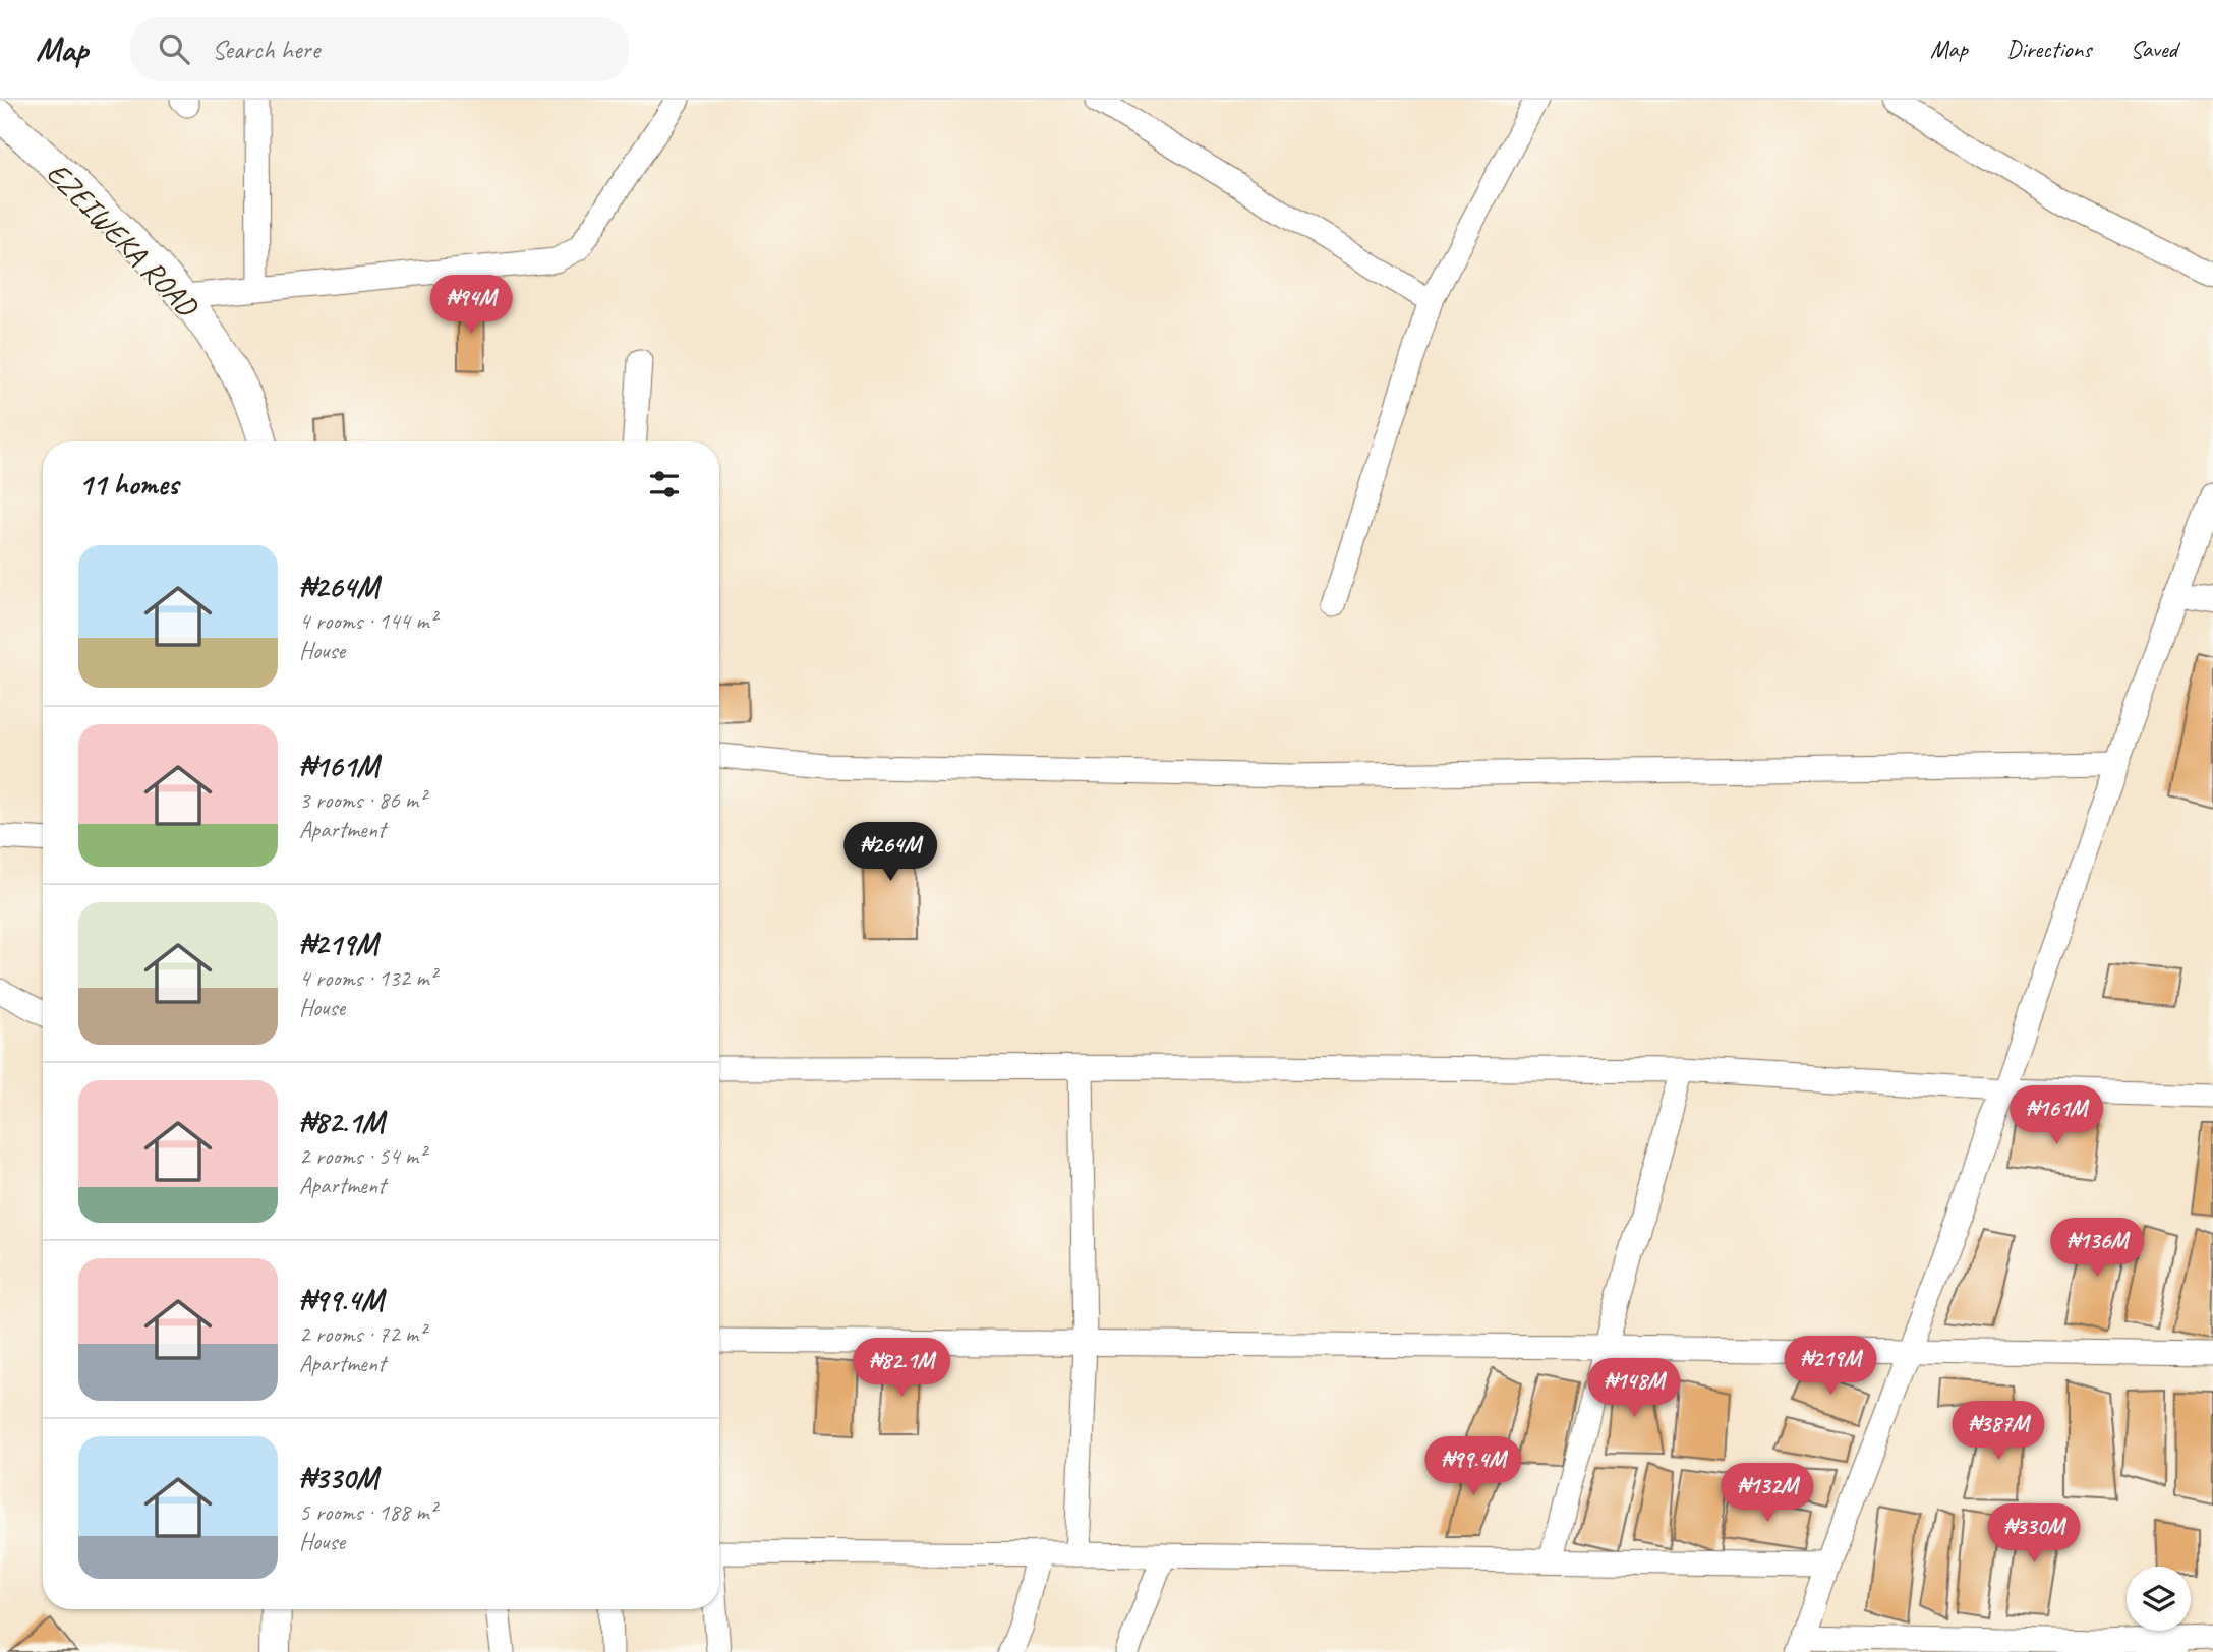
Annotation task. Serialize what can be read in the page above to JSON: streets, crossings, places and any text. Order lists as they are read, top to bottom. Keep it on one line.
{"streets":{"main road":["EZEIWEKA ROAD"]},"page":{"header":"Map","search":"Search here","nav":["Map","Directions","Saved"],"price":["₦94M","₦264M","₦161M","₦136M","₦219M","₦82.1M","₦148M","₦387M","₦99.4M","₦132M","₦330M"],"heading":"11 homes","list":[{"name":"₦264M","note":"4 rooms · 144 m² · House"},{"name":"₦161M","note":"3 rooms · 86 m² · Apartment"},{"name":"₦219M","note":"4 rooms · 132 m² · House"},{"name":"₦82.1M","note":"2 rooms · 54 m² · Apartment"},{"name":"₦99.4M","note":"2 rooms · 72 m² · Apartment"},{"name":"₦330M","note":"5 rooms · 188 m² · House"}]}}
